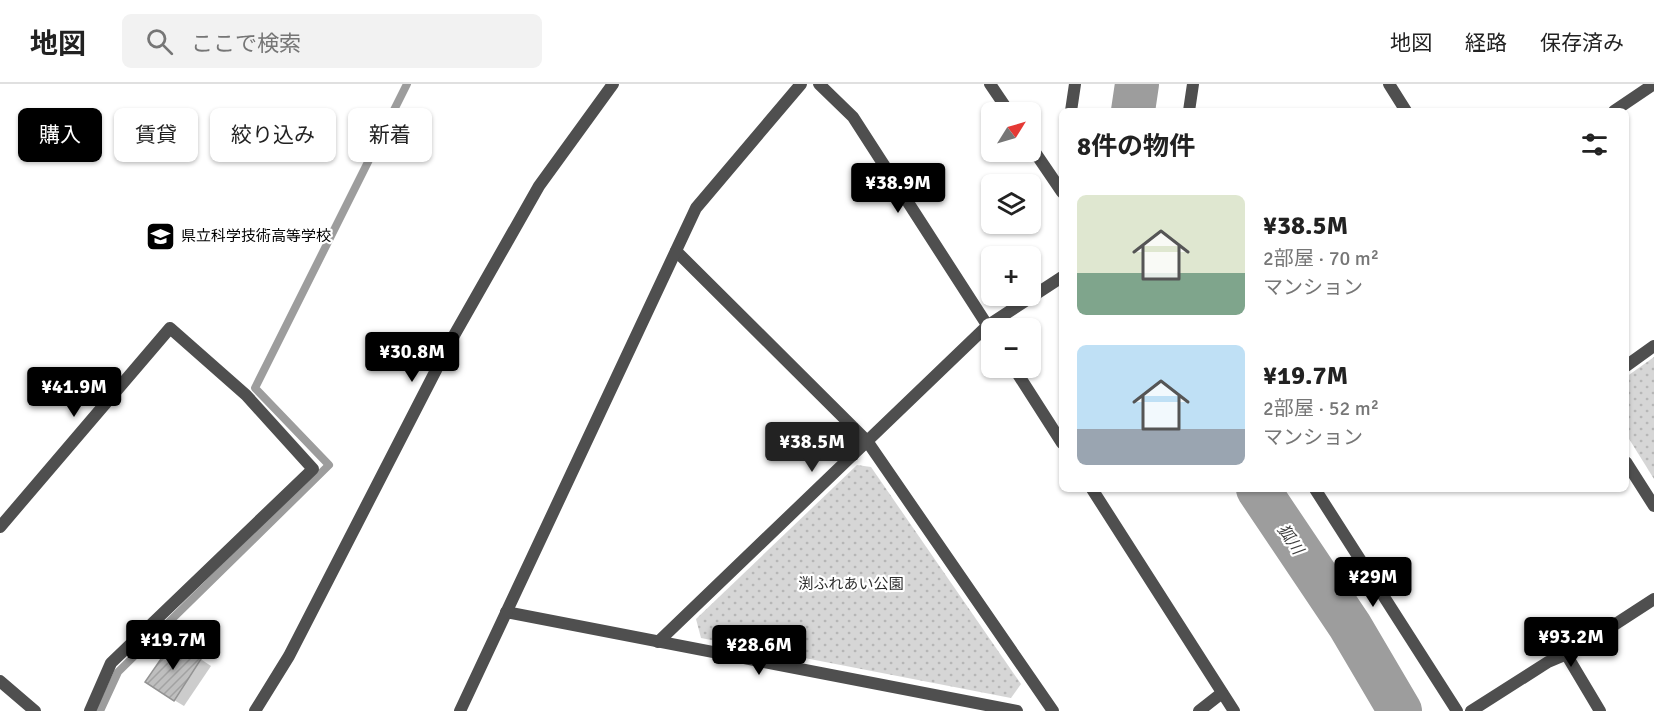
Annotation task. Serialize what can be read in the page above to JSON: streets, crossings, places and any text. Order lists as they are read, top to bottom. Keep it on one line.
{"water":["狐川"],"parks":["渕ふれあい公園"],"places":{"school or university":["県立科学技術高等学校"]},"north":"top right","page":{"header":"地図","search":"ここで検索","nav":["地図","経路","保存済み"],"map_buttons":["+","−"],"chip":["購入","賃貸","絞り込み","新着"],"heading":"8件の物件","price":["¥38.9M","¥30.8M","¥41.9M","¥38.5M","¥29M","¥93.2M","¥19.7M","¥28.6M"],"list":[{"name":"¥38.5M","note":"2部屋 · 70 m² · マンション"},{"name":"¥19.7M","note":"2部屋 · 52 m² · マンション"}]}}
